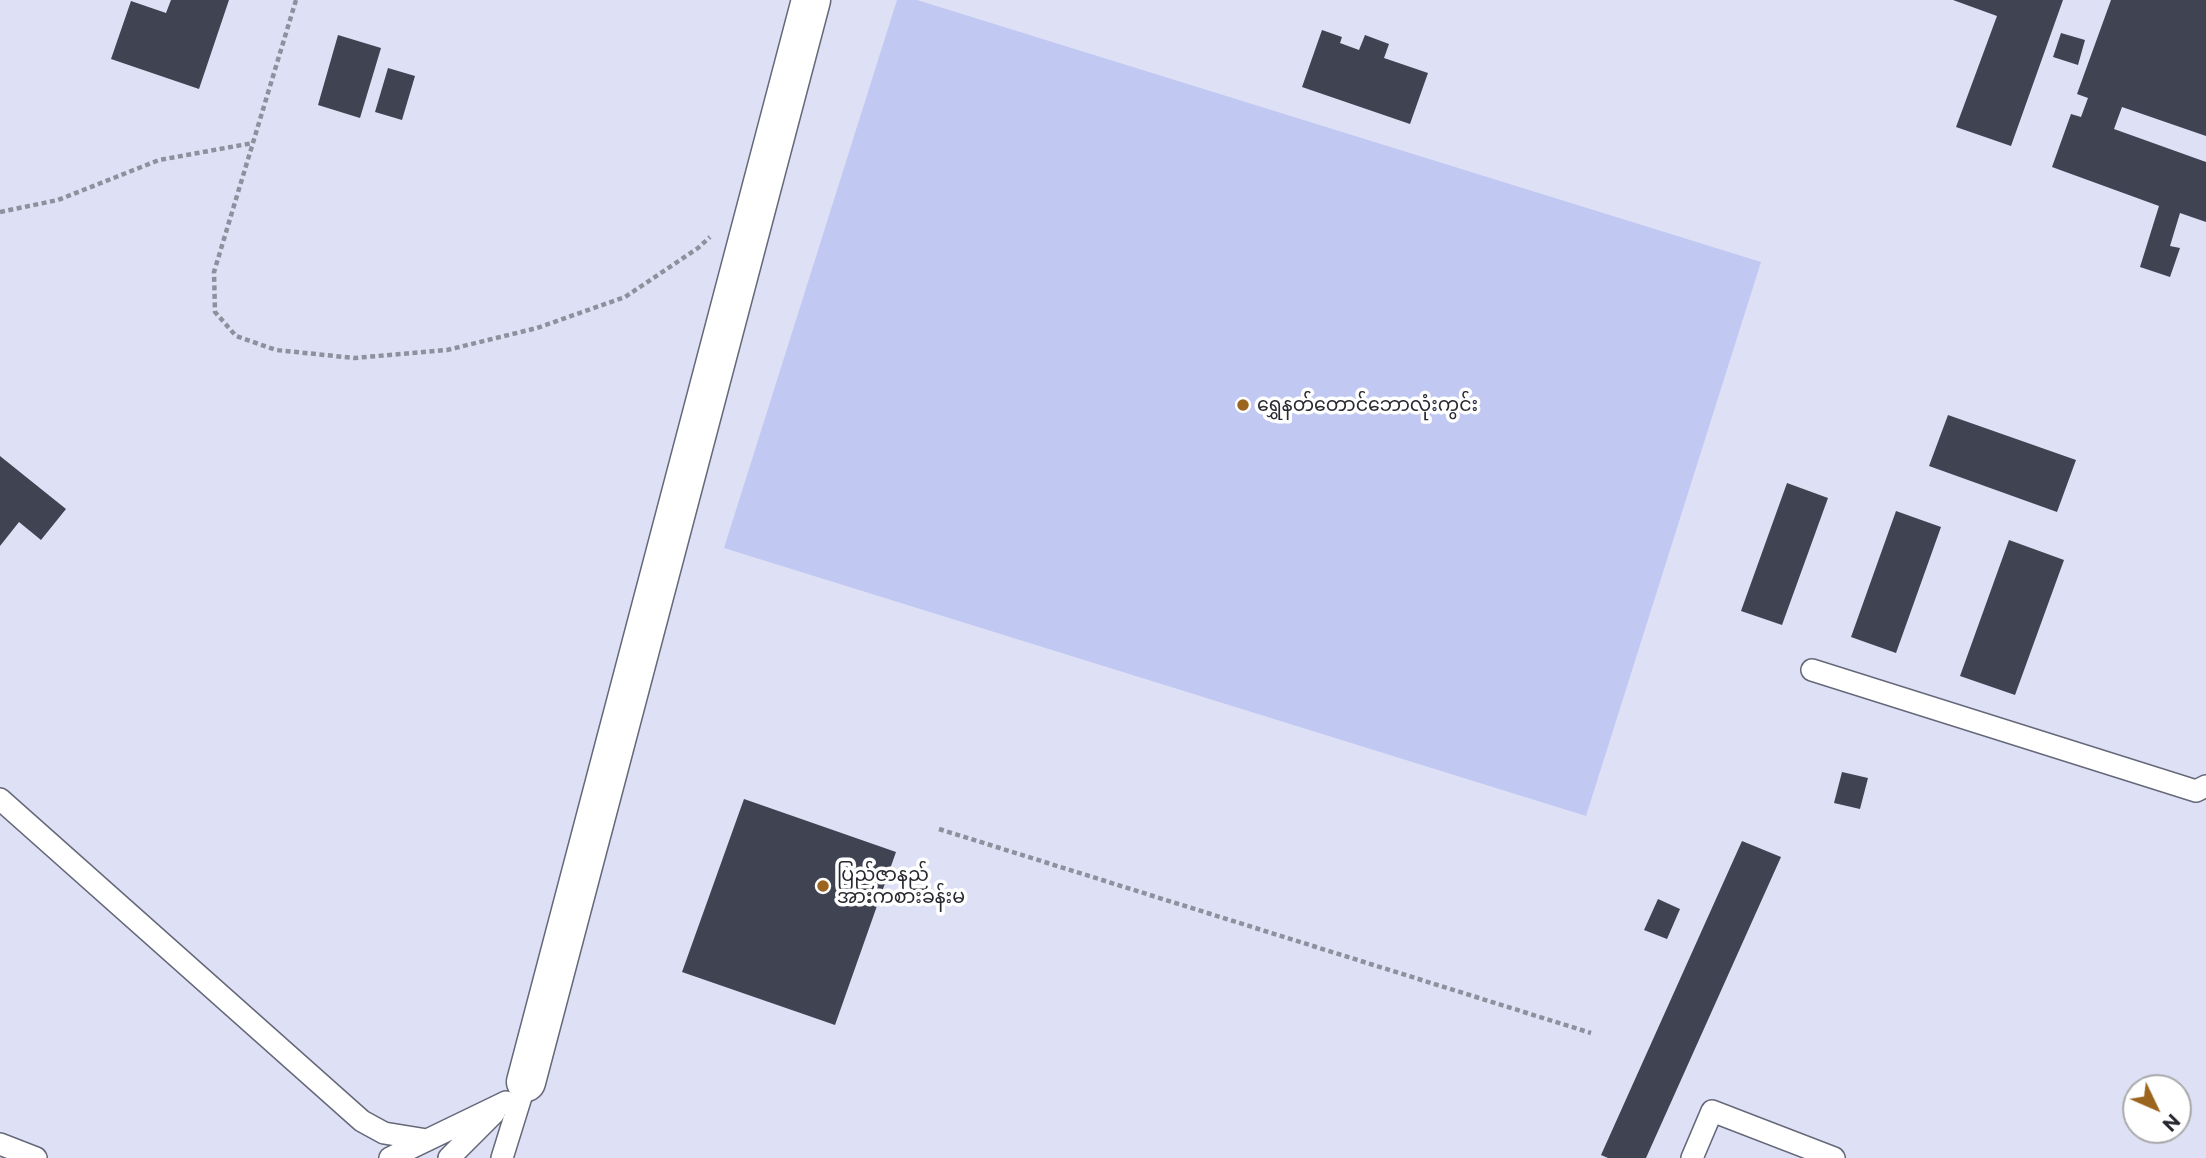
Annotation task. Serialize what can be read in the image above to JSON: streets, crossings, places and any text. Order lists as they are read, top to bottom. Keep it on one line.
{"places":["ရွှေနတ်တောင်ဘောလုံးကွင်း","ပြည်ဇာနည် အားကစားခန်းမ"],"north":"bottom right"}
